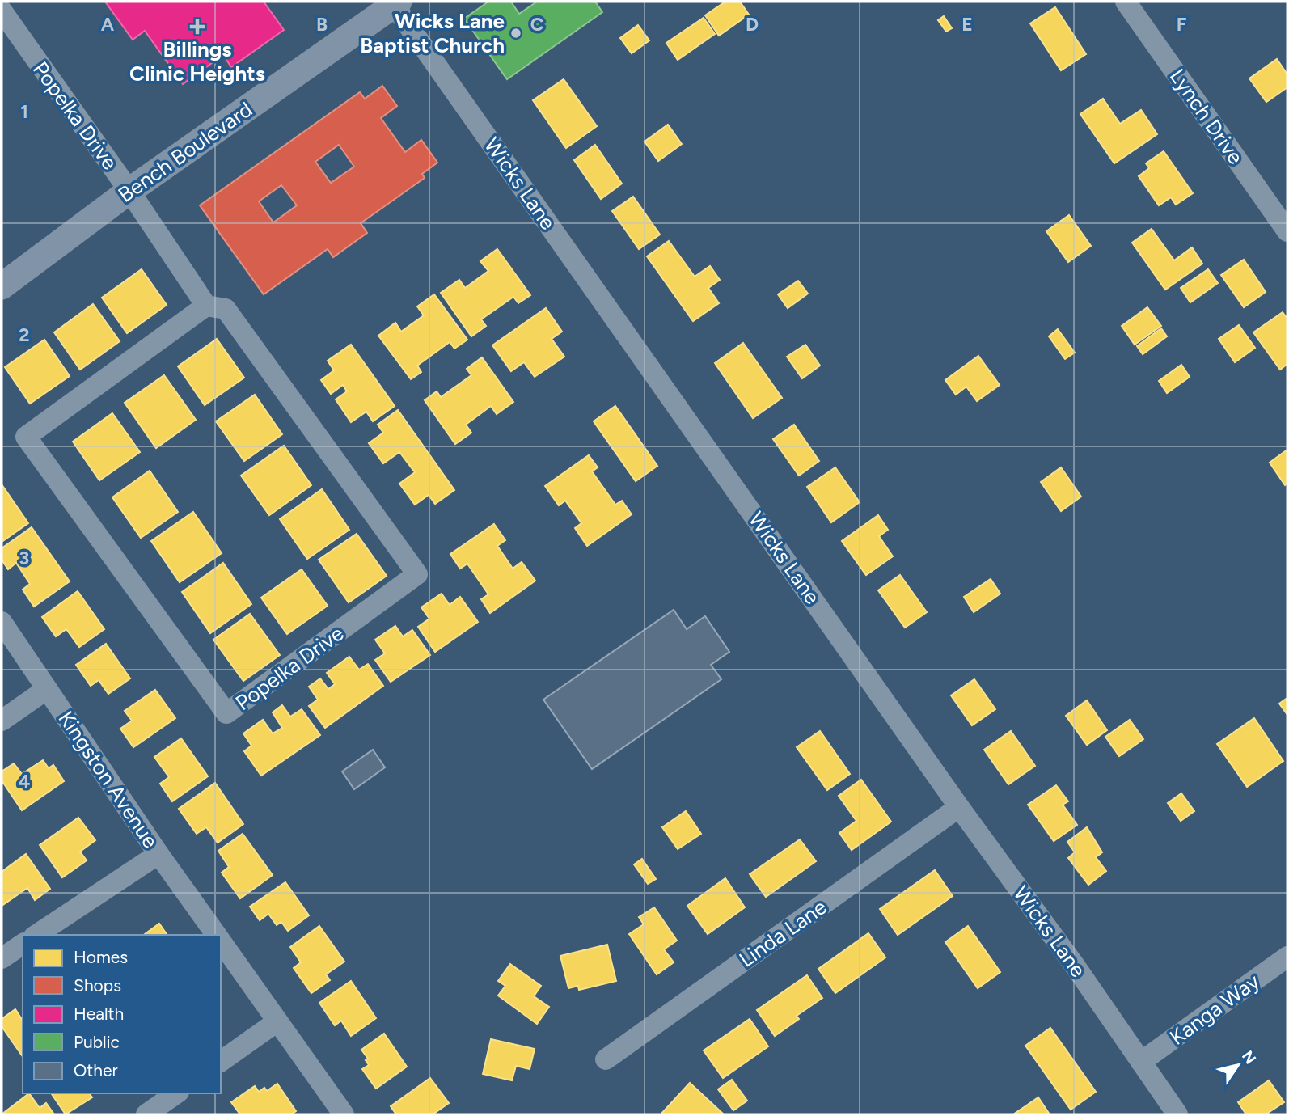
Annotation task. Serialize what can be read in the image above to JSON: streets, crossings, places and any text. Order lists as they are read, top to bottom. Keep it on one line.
{"streets":{"main road":["Bench Boulevard"],"street":["Popelka Drive","Lynch Drive","Wicks Lane","Kingston Avenue","Linda Lane","Kanga Way"]},"crossings":[["Popelka Drive","Bench Boulevard"],["Bench Boulevard","Wicks Lane"],["Wicks Lane","Linda Lane"],["Wicks Lane","Kanga Way"]],"places":{"health":["Billings Clinic Heights"],"other":["Wicks Lane Baptist Church"]},"legend":["Homes","Shops","Health","Public","Other"],"north":"top right","grid":{"columns":["A","B","C","D","E","F"],"rows":["1","2","3","4"]}}
